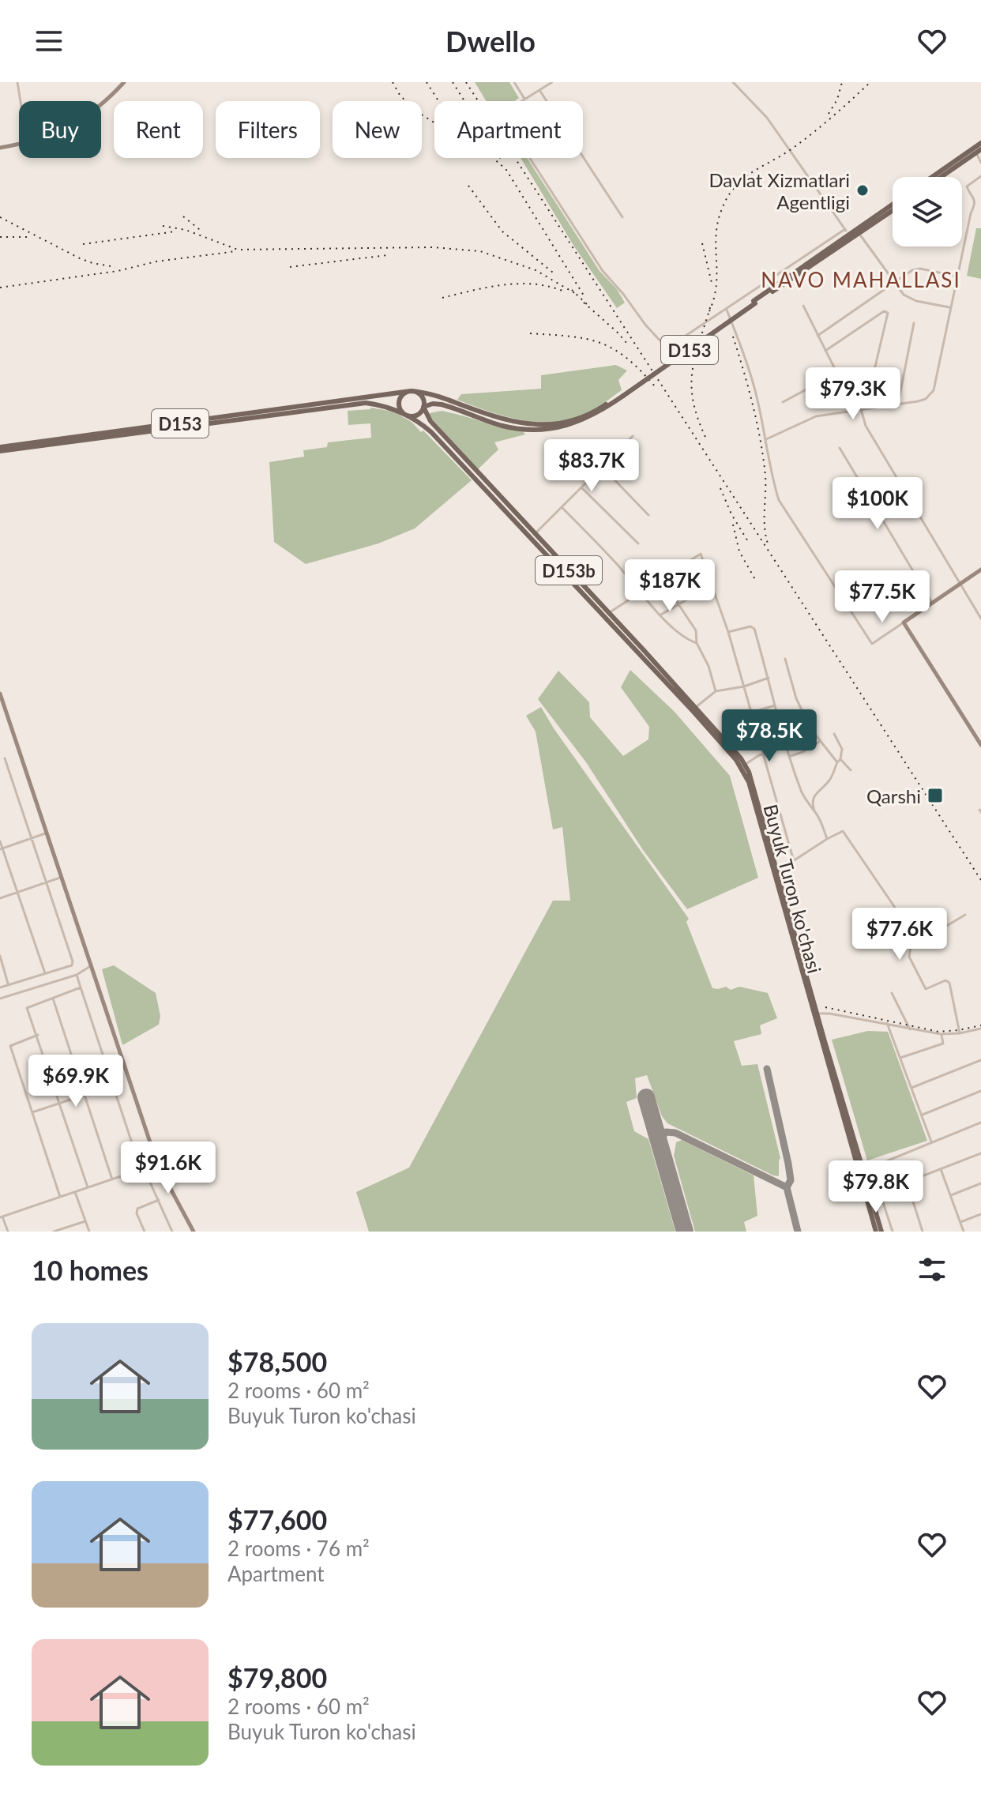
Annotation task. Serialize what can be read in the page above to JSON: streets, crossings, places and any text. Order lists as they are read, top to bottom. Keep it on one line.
{"streets":{"main road":["D153","D153b","Buyuk Turon ko'chasi"]},"crossings":[["D153","Buyuk Turon ko'chasi"]],"districts":["NAVO MAHALLASI"],"places":{"other":["Davlat Xizmatlari Agentligi"],"transit":["Qarshi"]},"page":{"header":"Dwello","chip":["Buy","Rent","Filters","New","Apartment"],"price":["$79.3K","$83.7K","$100K","$187K","$77.5K","$78.5K","$77.6K","$69.9K","$91.6K","$79.8K"],"heading":"10 homes","list":[{"name":"$78,500","note":"2 rooms · 60 m² · Buyuk Turon ko'chasi"},{"name":"$77,600","note":"2 rooms · 76 m² · Apartment"},{"name":"$79,800","note":"2 rooms · 60 m² · Buyuk Turon ko'chasi"}]}}
